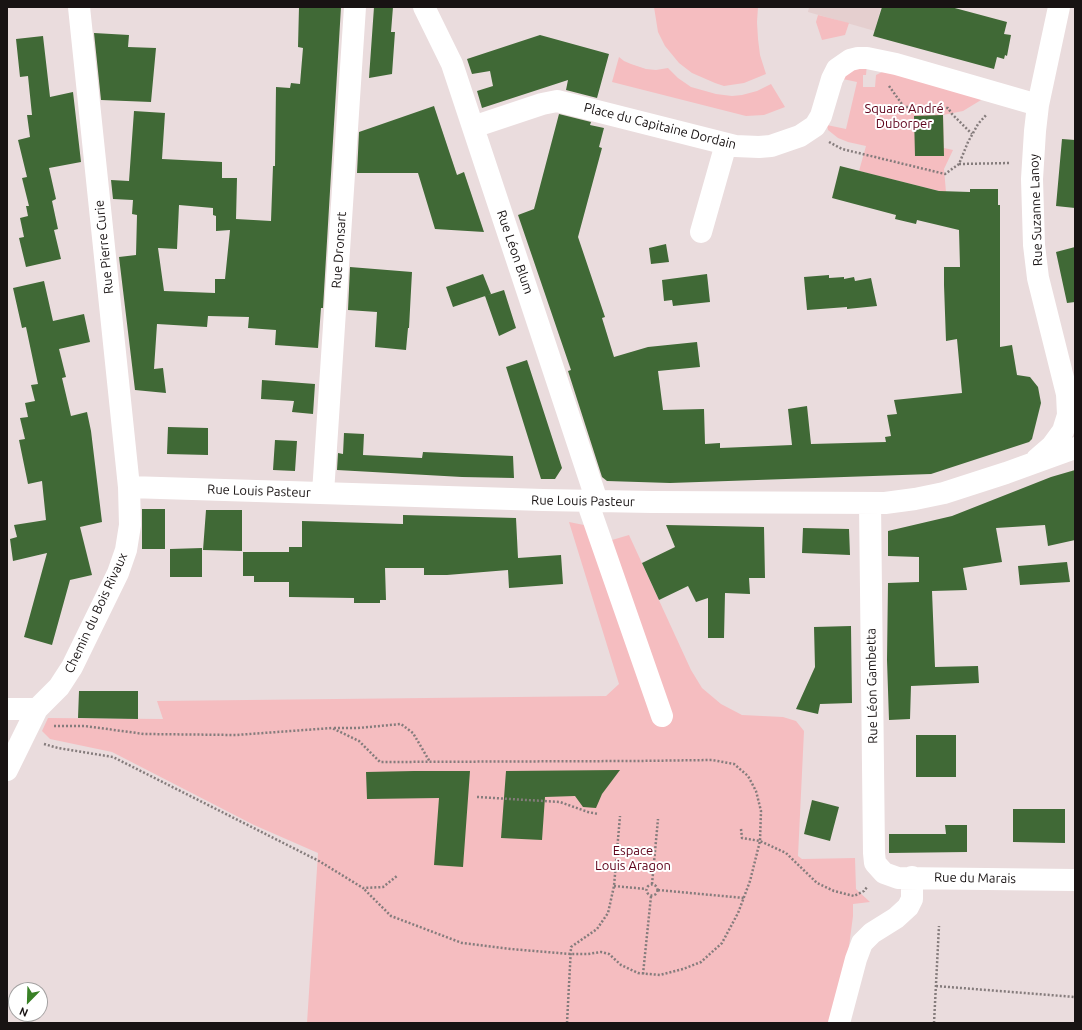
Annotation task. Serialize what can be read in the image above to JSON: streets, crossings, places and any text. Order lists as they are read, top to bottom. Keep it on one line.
{"streets":{"street":["Place du Capitaine Dordain","Rue Suzanne Lanoy","Rue Pierre Curie","Rue Dronsart","Rue Léon Blum","Rue Louis Pasteur","Chemin du Bois Rivaux","Rue Léon Gambetta","Rue du Marais"]},"crossings":[["Place du Capitaine Dordain","Rue Suzanne Lanoy"],["Place du Capitaine Dordain","Rue Léon Blum"],["Rue Suzanne Lanoy","Rue Louis Pasteur"],["Rue Pierre Curie","Rue Louis Pasteur"],["Rue Pierre Curie","Chemin du Bois Rivaux"],["Rue Dronsart","Rue Louis Pasteur"],["Rue Léon Blum","Rue Louis Pasteur"],["Rue Louis Pasteur","Chemin du Bois Rivaux"],["Rue Louis Pasteur","Rue Léon Gambetta"],["Rue Léon Gambetta","Rue du Marais"]],"parks":["Square André Duborper","Espace Louis Aragon"],"north":"bottom left"}
